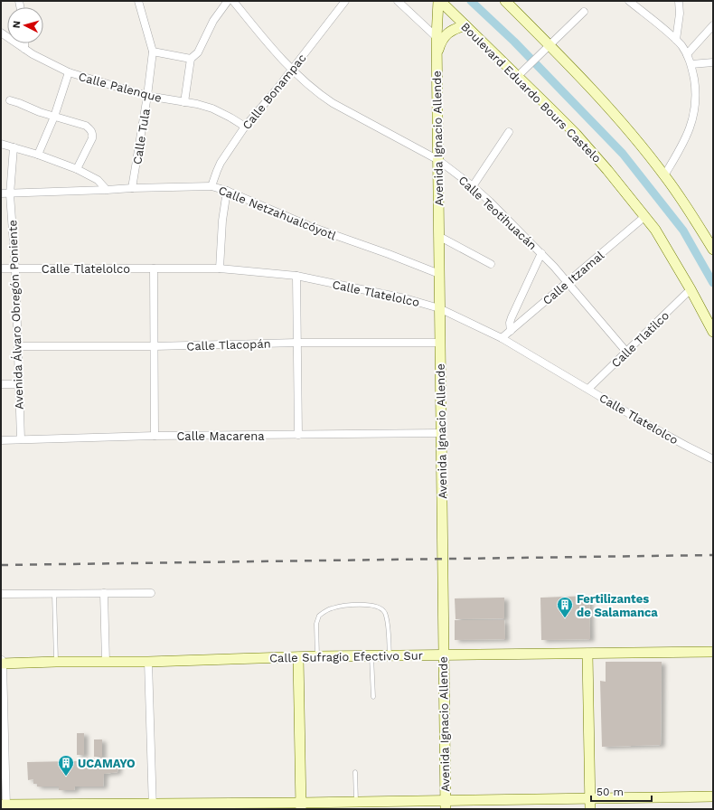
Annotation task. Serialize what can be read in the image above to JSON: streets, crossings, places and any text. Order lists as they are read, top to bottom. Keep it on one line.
{"streets":{"street":["Calle Palenque","Calle Bonampac","Boulevard Eduardo Bours Castelo","Calle Tula","Avenida Ignacio Allende","Calle Netzahualcóyotl","Calle Teotihuacán","Calle Tlatelolco","Calle Itzamal","Avenida Álvaro Obregón Poniente","Calle Tlatilco","Calle Tlacopán","Calle Macarena","Calle Sufragio Efectivo Sur"]},"crossings":[["Calle Palenque","Calle Bonampac"],["Calle Palenque","Calle Tula"],["Calle Bonampac","Calle Netzahualcóyotl"],["Calle Bonampac","Calle Teotihuacán"],["Boulevard Eduardo Bours Castelo","Avenida Ignacio Allende"],["Boulevard Eduardo Bours Castelo","Calle Itzamal"],["Boulevard Eduardo Bours Castelo","Calle Tlatilco"],["Calle Tula","Calle Netzahualcóyotl"],["Avenida Ignacio Allende","Calle Netzahualcóyotl"],["Avenida Ignacio Allende","Calle Teotihuacán"],["Avenida Ignacio Allende","Calle Tlatelolco"],["Avenida Ignacio Allende","Calle Tlacopán"],["Avenida Ignacio Allende","Calle Macarena"],["Avenida Ignacio Allende","Calle Sufragio Efectivo Sur"],["Calle Netzahualcóyotl","Avenida Álvaro Obregón Poniente"],["Calle Teotihuacán","Calle Itzamal"],["Calle Teotihuacán","Calle Tlatilco"],["Calle Tlatelolco","Calle Itzamal"],["Calle Tlatelolco","Avenida Álvaro Obregón Poniente"],["Calle Tlatelolco","Calle Tlatilco"],["Avenida Álvaro Obregón Poniente","Calle Tlacopán"],["Avenida Álvaro Obregón Poniente","Calle Macarena"]],"places":{"building":["Fertilizantes de Salamanca","UCAMAYO"]},"scale_bar":"50 m","north":"left"}
